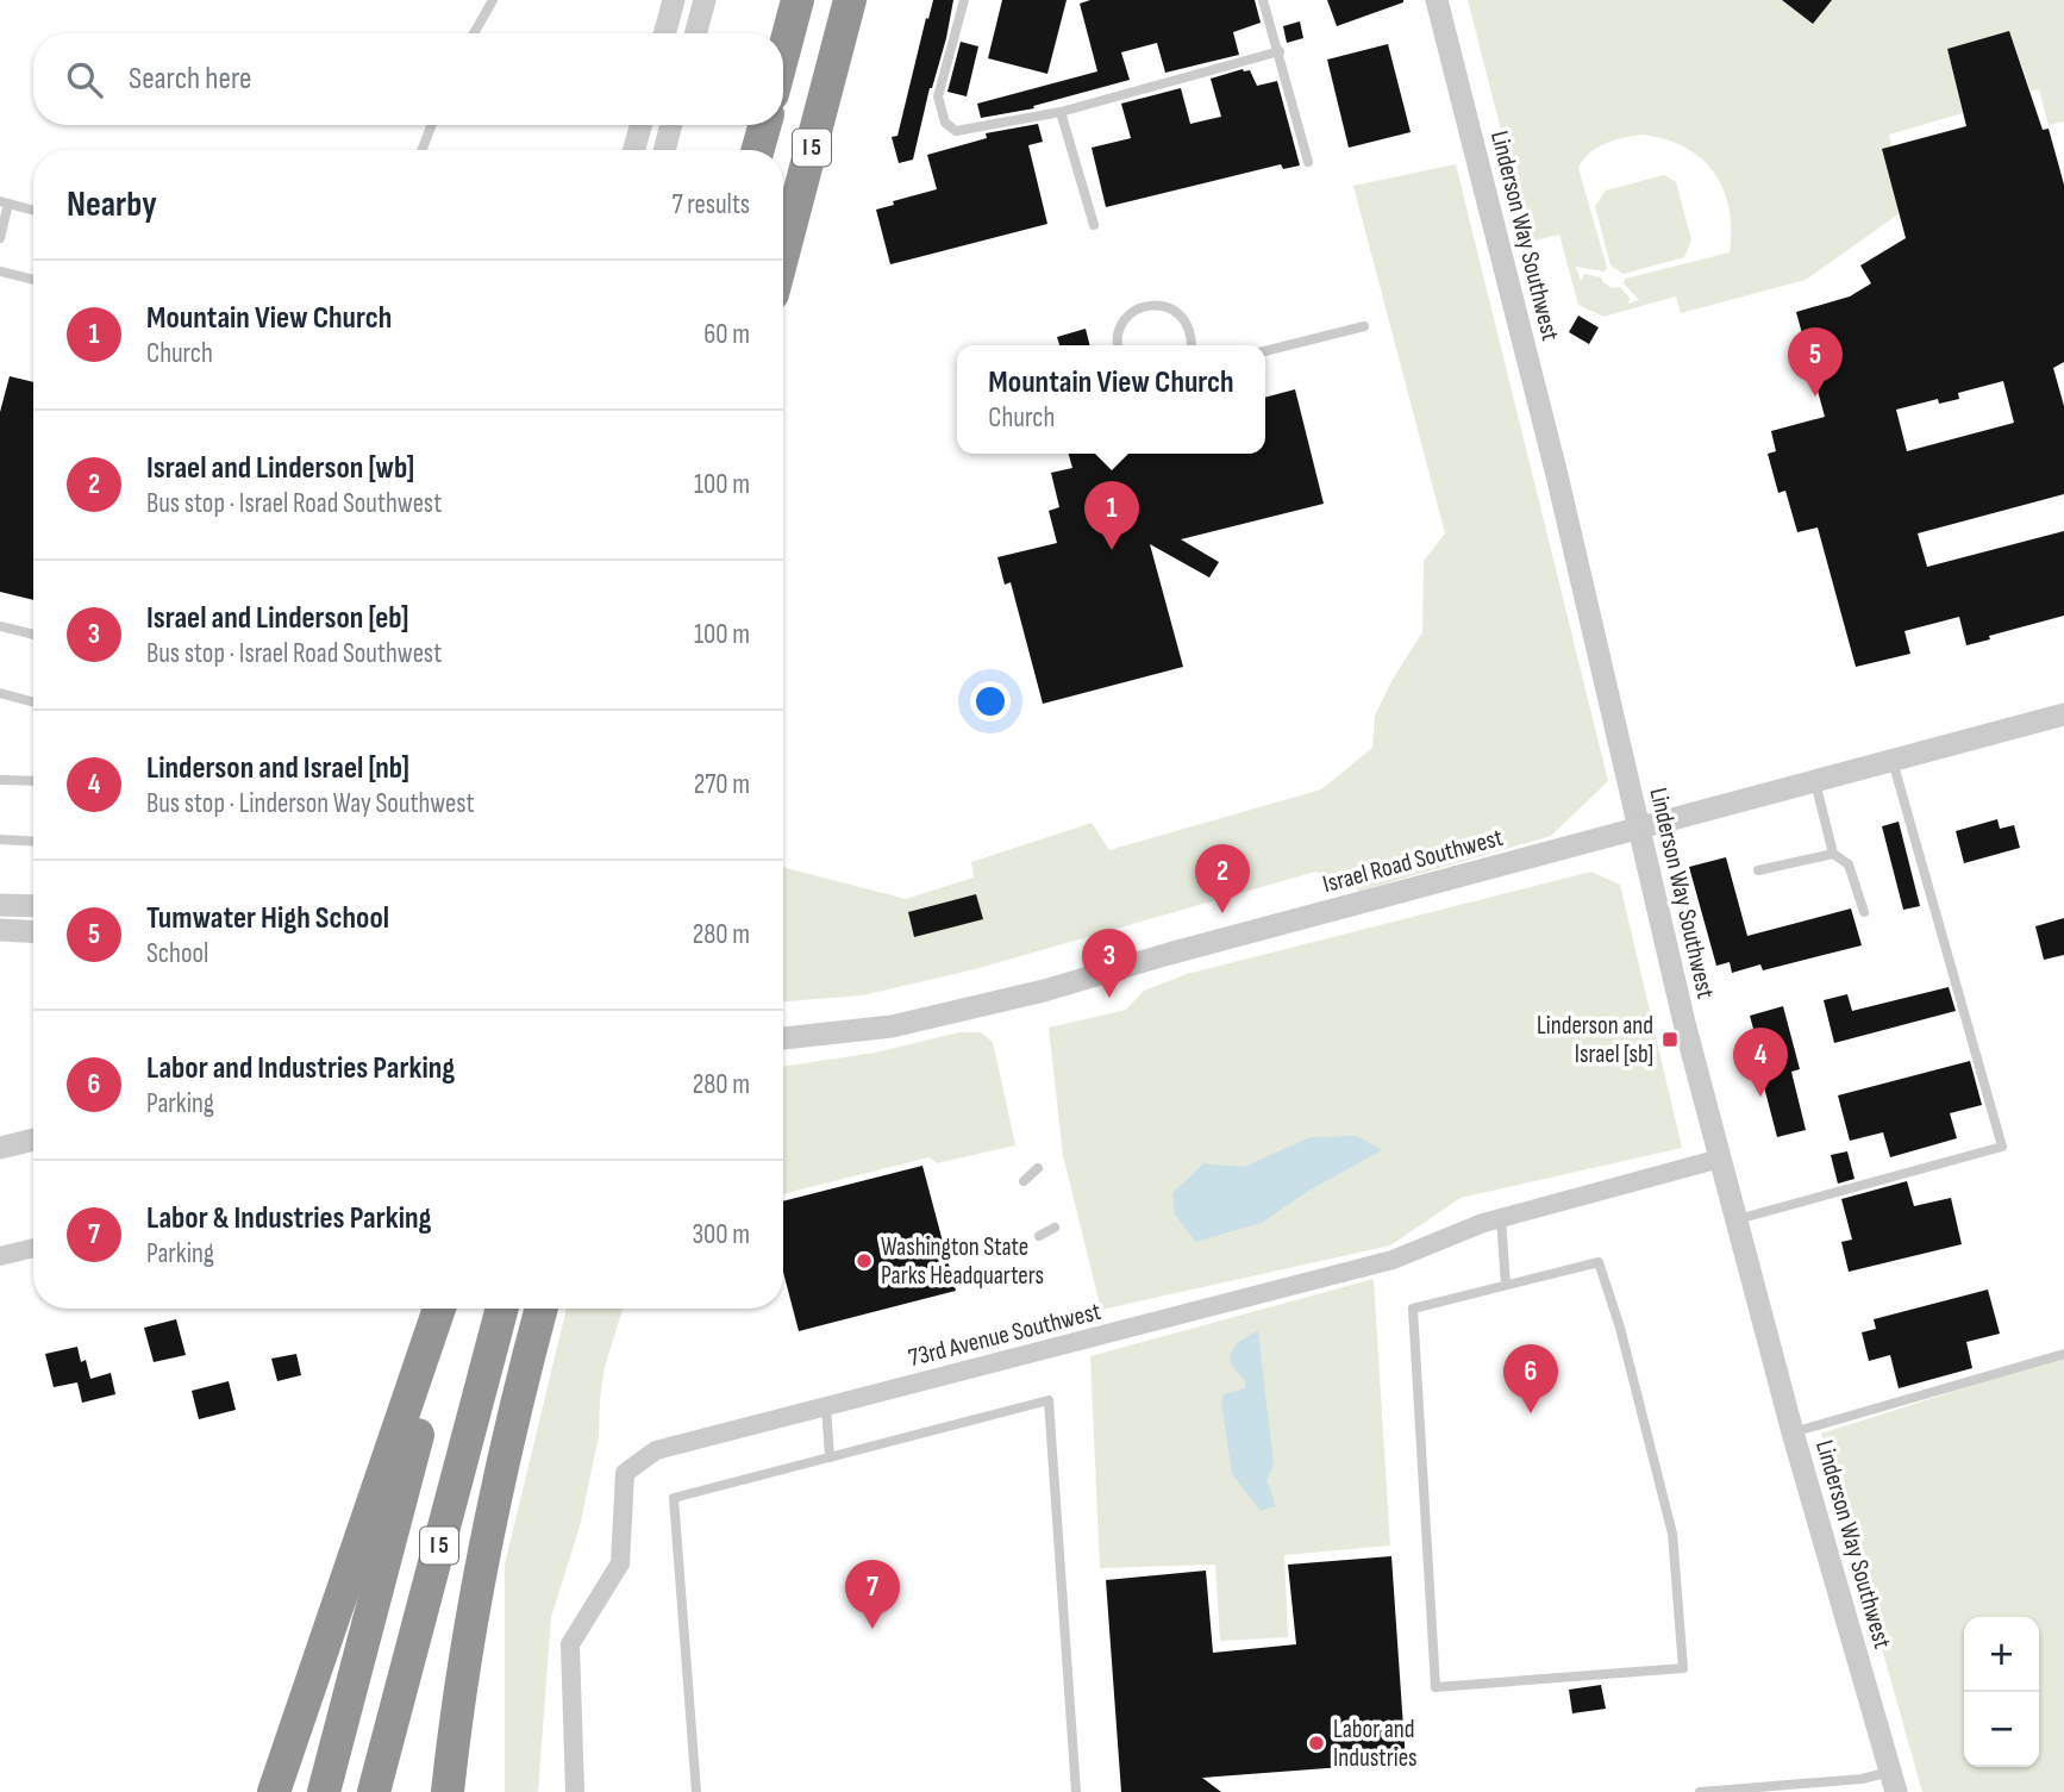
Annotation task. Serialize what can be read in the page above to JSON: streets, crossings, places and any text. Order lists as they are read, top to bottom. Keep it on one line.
{"streets":{"highway":["I 5"],"street":["Linderson Way Southwest","Israel Road Southwest","73rd Avenue Southwest"]},"crossings":[["Linderson Way Southwest","Israel Road Southwest"],["Linderson Way Southwest","73rd Avenue Southwest"]],"places":{"transit":["Linderson and Israel [sb]"],"other":["Washington State Parks Headquarters","Labor and Industries"]},"page":{"search":"Search here","heading":["Nearby","7 results"],"list":[{"mark":"1","name":"Mountain View Church","note":"Church","value":"60 m"},{"mark":"2","name":"Israel and Linderson [wb]","note":"Bus stop · Israel Road Southwest","value":"100 m"},{"mark":"3","name":"Israel and Linderson [eb]","note":"Bus stop · Israel Road Southwest","value":"100 m"},{"mark":"4","name":"Linderson and Israel [nb]","note":"Bus stop · Linderson Way Southwest","value":"270 m"},{"mark":"5","name":"Tumwater High School","note":"School","value":"280 m"},{"mark":"6","name":"Labor and Industries Parking","note":"Parking","value":"280 m"},{"mark":"7","name":"Labor & Industries Parking","note":"Parking","value":"300 m"}],"pins":["5","1","2","3","4","6","7"],"popup":["Mountain View Church","Church"],"map_buttons":["+","−"]}}
